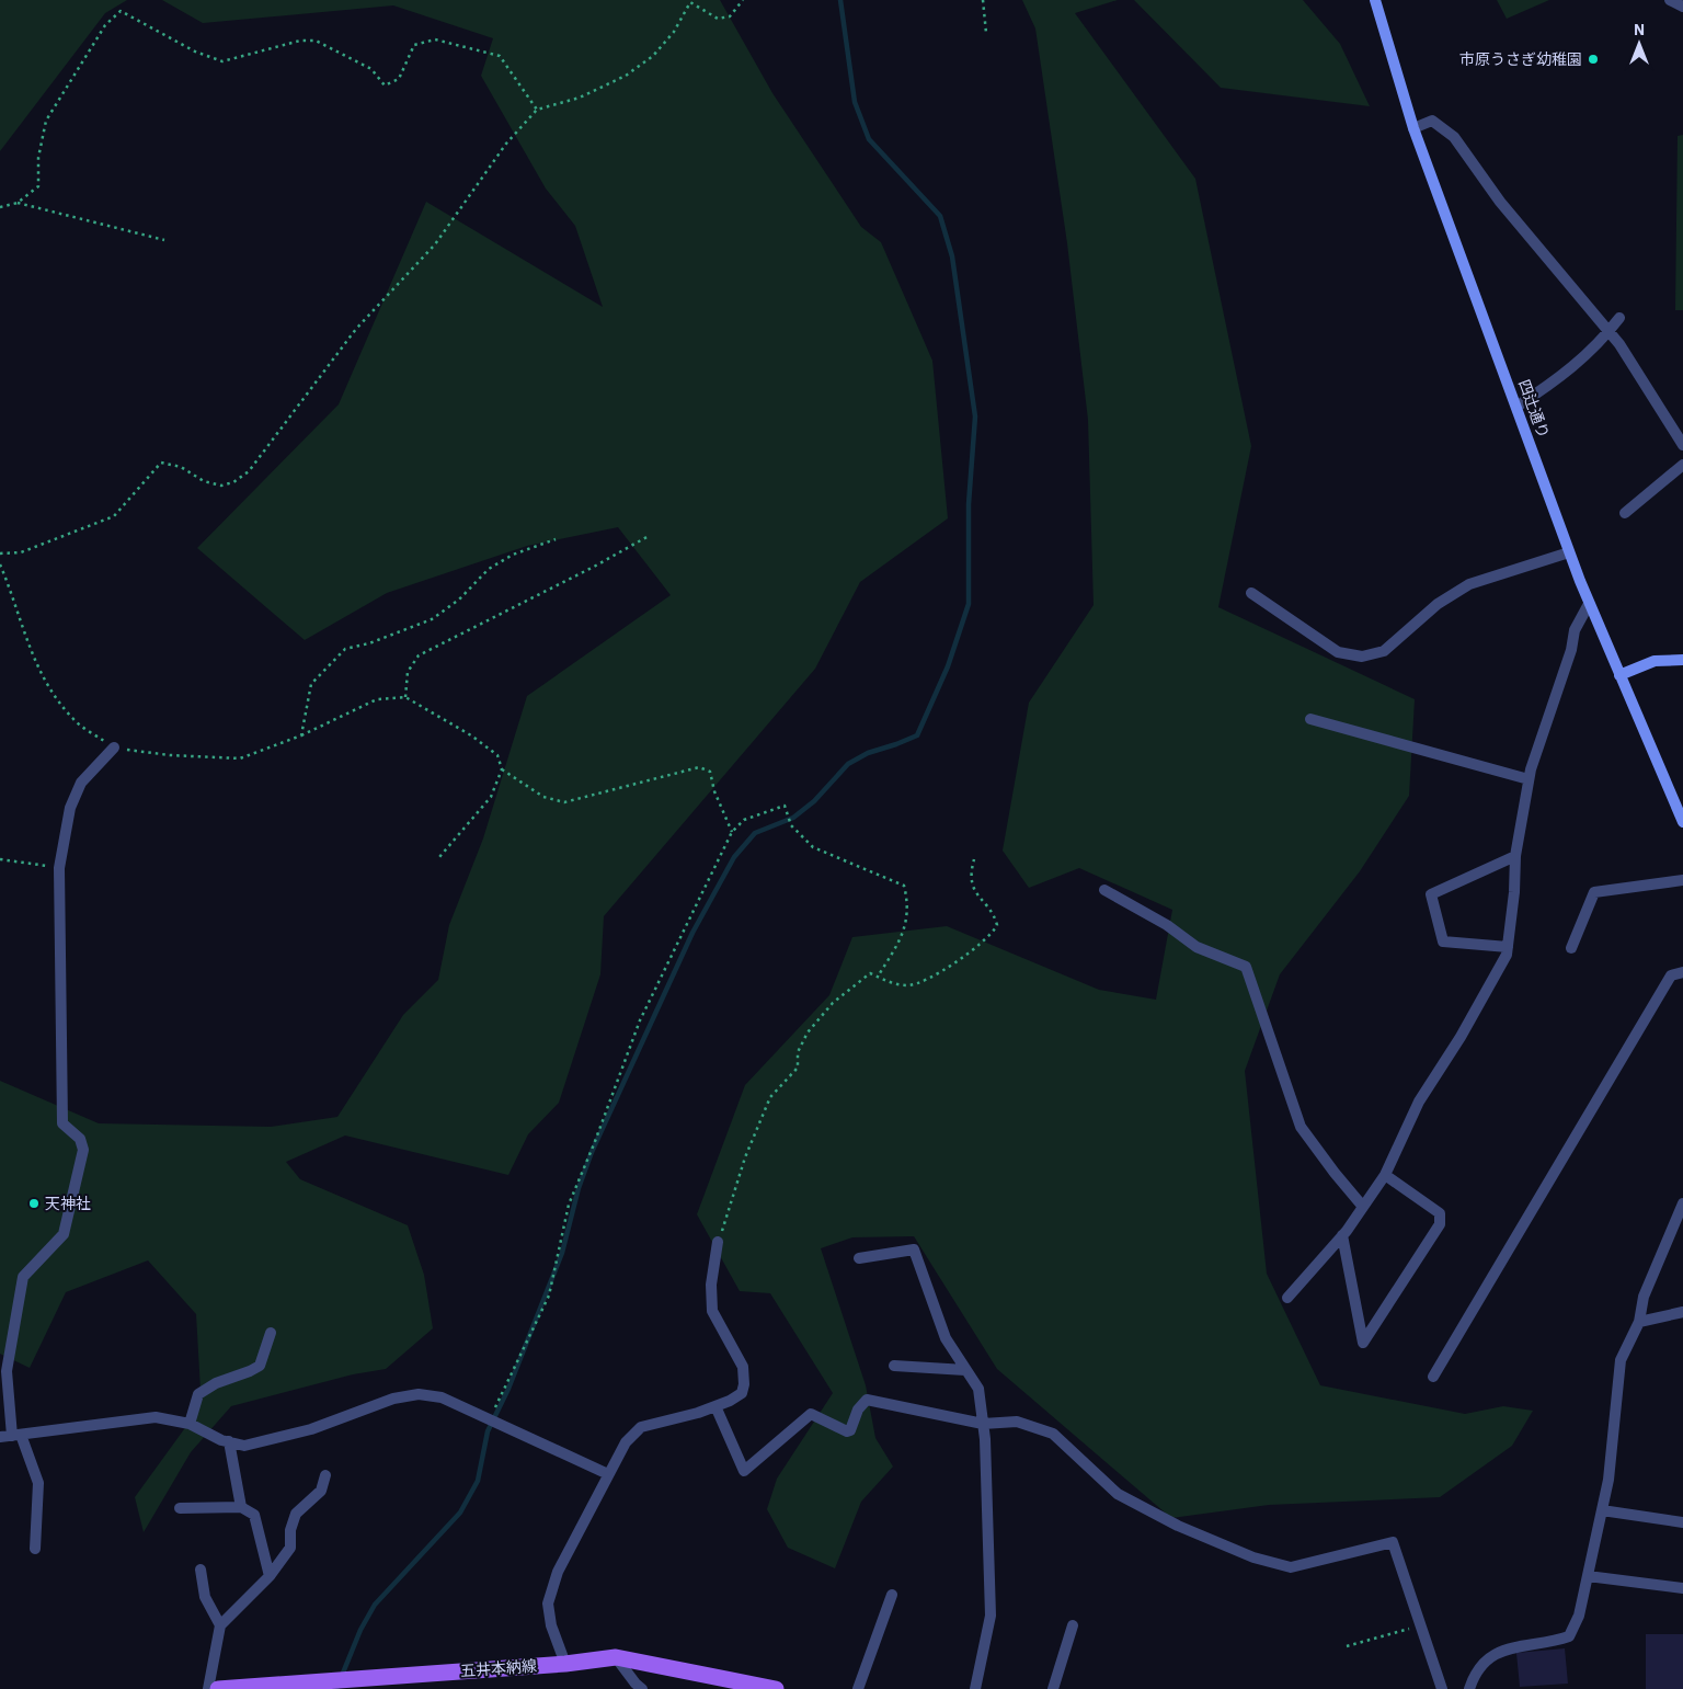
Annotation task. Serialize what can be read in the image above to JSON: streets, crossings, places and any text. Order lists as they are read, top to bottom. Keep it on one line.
{"streets":{"main road":["五井本納線"],"street":["四辻通り"]},"places":["市原うさぎ幼稚園","天神社"],"north":"top"}
